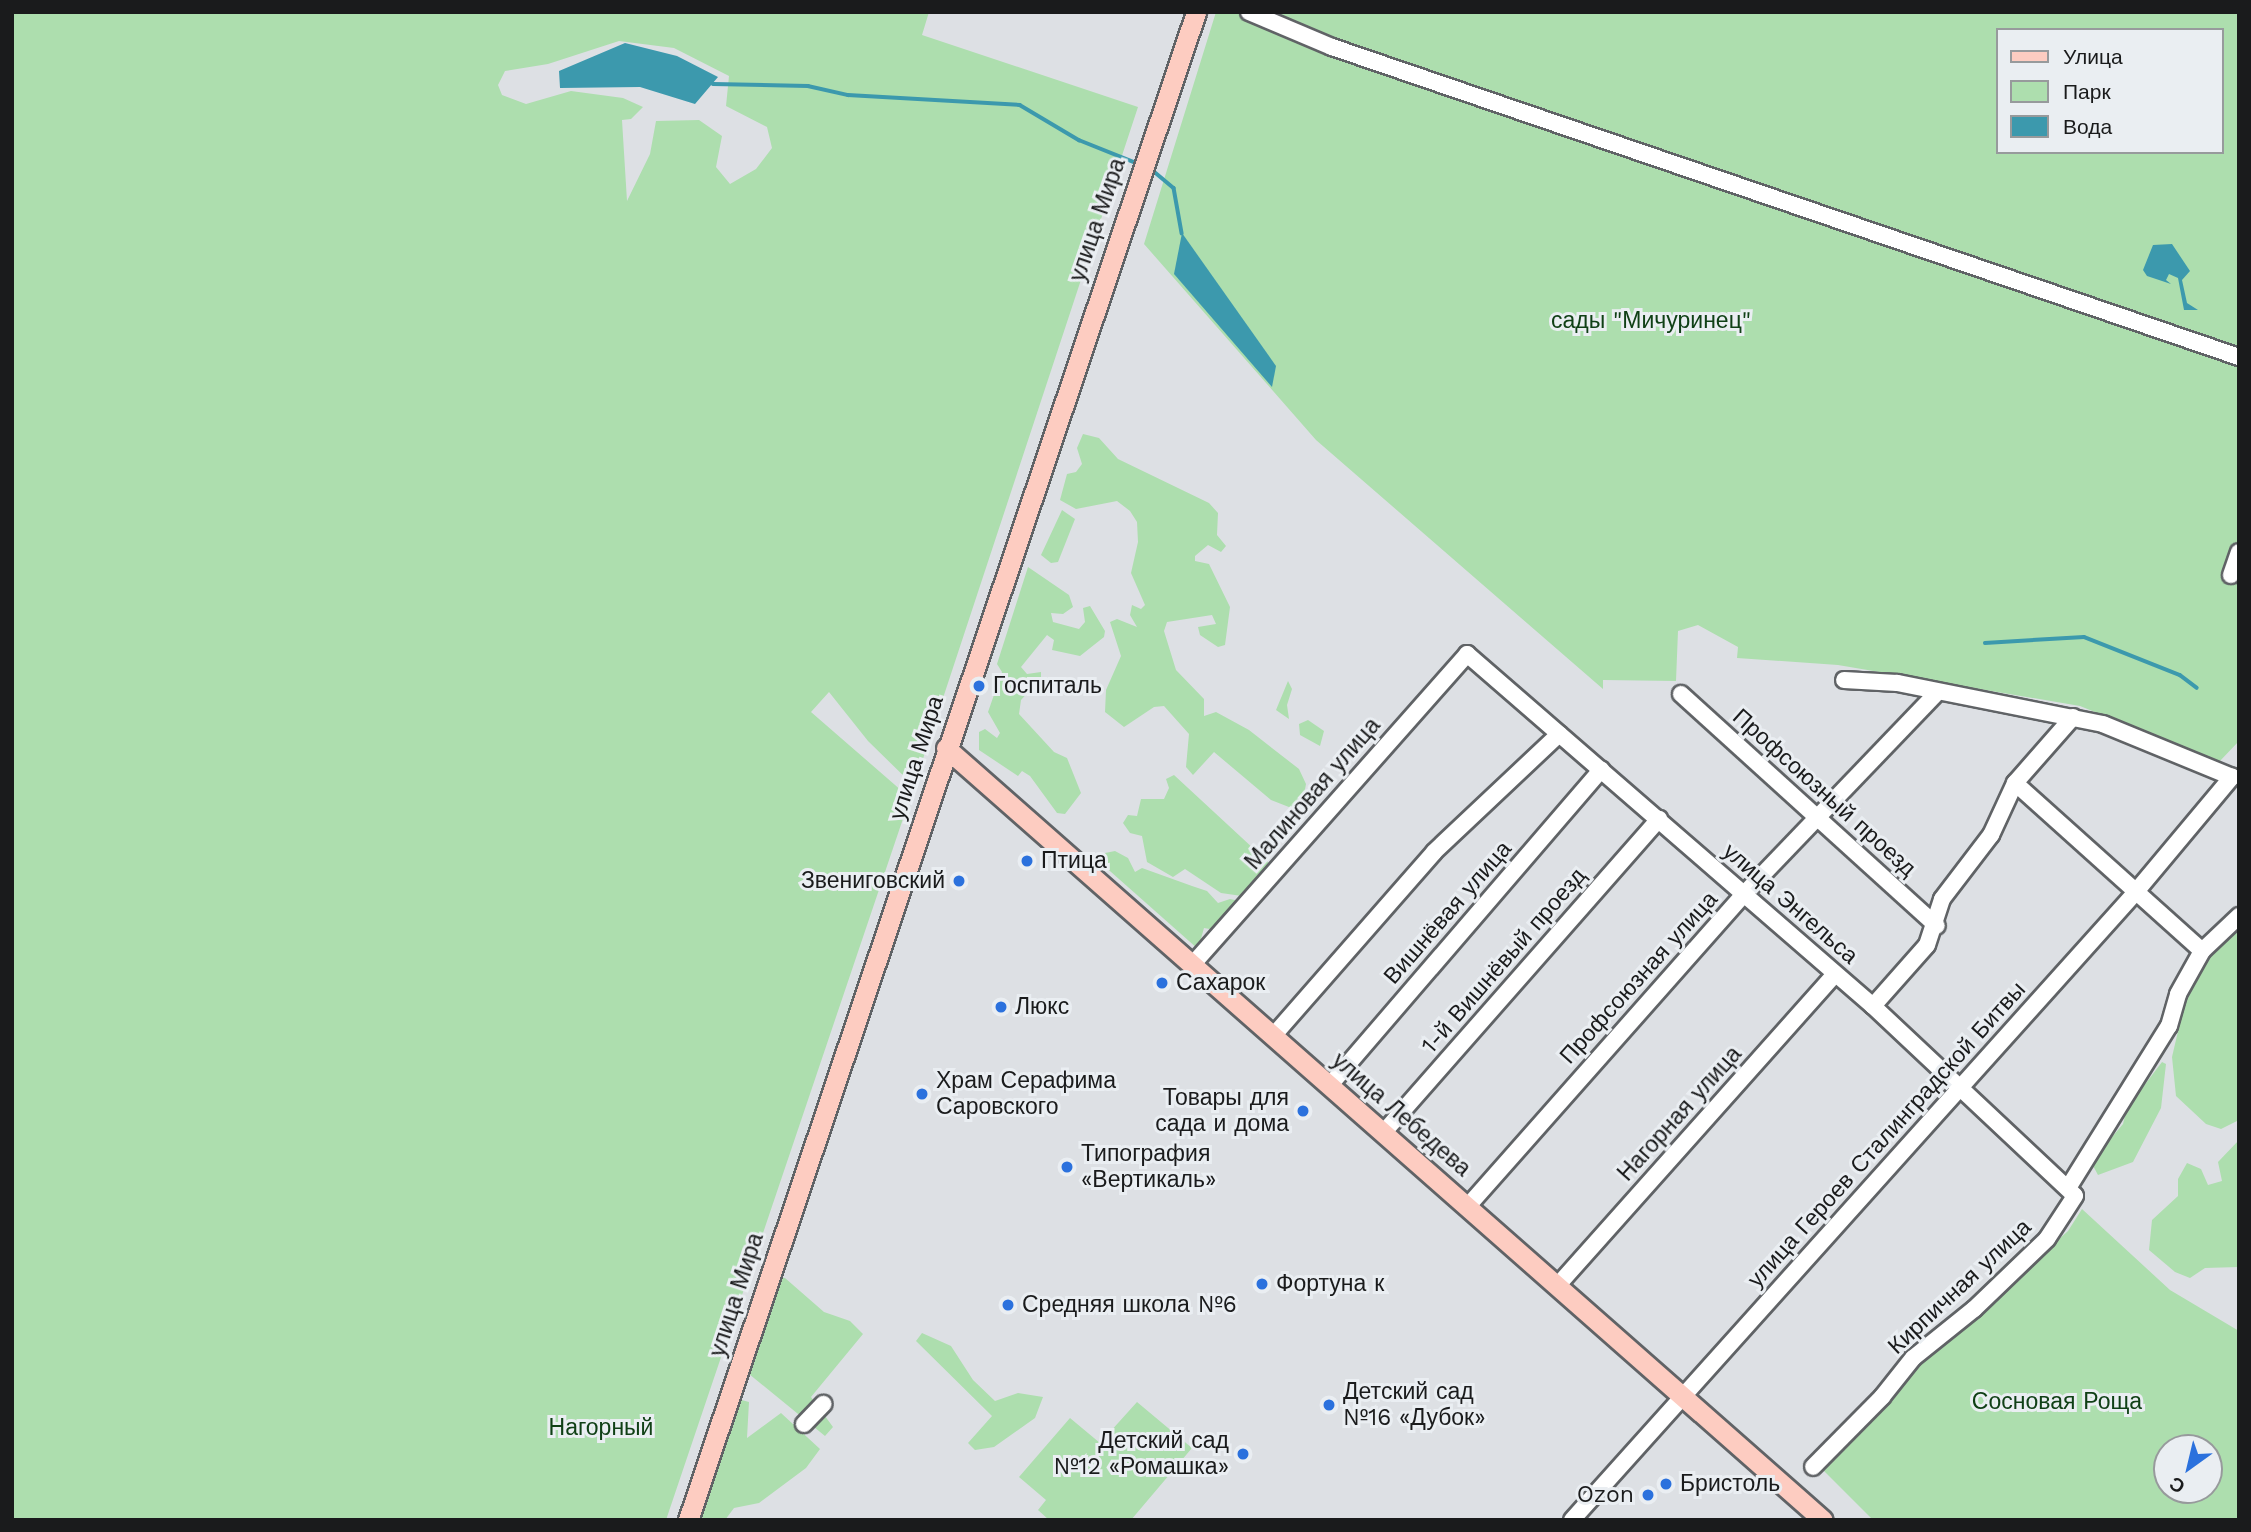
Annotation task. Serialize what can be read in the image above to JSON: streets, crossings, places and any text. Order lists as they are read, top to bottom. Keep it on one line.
{"streets":{"main road":["улица Мира","улица Лебедева"],"street":["Профсоюзный проезд","Малиновая улица","улица Энгельса","Вишнёвая улица","1-й Вишнёвый проезд","Профсоюзная улица","Нагорная улица","улица Героев Сталинградской Битвы","Кирпичная улица"]},"crossings":[["улица Мира","улица Лебедева"],["Профсоюзный проезд","Профсоюзная улица"],["Малиновая улица","улица Энгельса"],["Малиновая улица","улица Лебедева"],["улица Энгельса","Вишнёвая улица"],["улица Энгельса","1-й Вишнёвый проезд"],["улица Энгельса","Профсоюзная улица"],["улица Энгельса","Нагорная улица"],["улица Энгельса","улица Героев Сталинградской Битвы"],["улица Энгельса","Кирпичная улица"],["Вишнёвая улица","улица Лебедева"],["1-й Вишнёвый проезд","улица Лебедева"],["Профсоюзная улица","улица Лебедева"],["Нагорная улица","улица Лебедева"],["улица Лебедева","улица Героев Сталинградской Битвы"]],"parks":["сады \"Мичуринец\"","Сосновая Роща","Нагорный"],"places":["Госпиталь","Птица","Звениговский","Сахарок","Люкс","Храм Серафима Саровского","Товары для сада и дома","Типография «Вертикаль»","Фортуна к","Средняя школа №6","Детский сад №16 «Дубок»","Детский сад №12 «Ромашка»","Бристоль","Ozon"],"legend":["Улица","Парк","Вода"],"north":"bottom left"}
